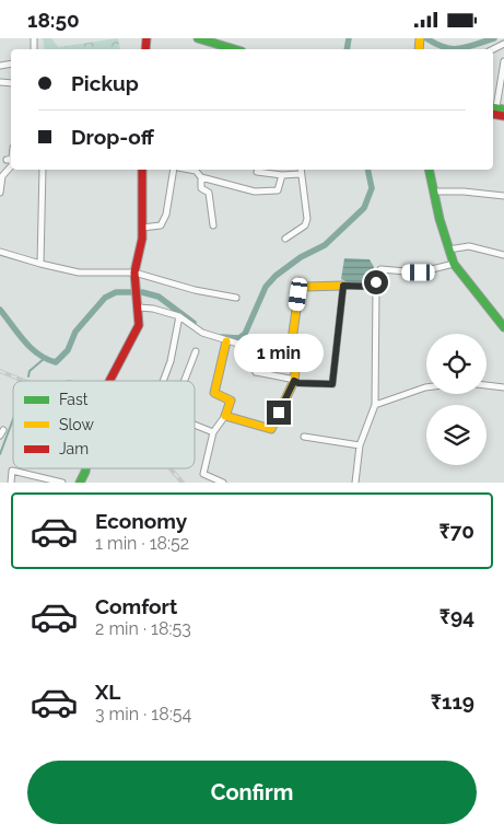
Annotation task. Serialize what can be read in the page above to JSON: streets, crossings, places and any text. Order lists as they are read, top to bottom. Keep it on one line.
{"legend":["Fast","Slow","Jam"],"page":{"status":"18:50","banner":["Pickup","Drop-off"],"bubble":"1 min","list":[{"name":"Economy","note":"1 min · 18:52","value":"₹70"},{"name":"Comfort","note":"2 min · 18:53","value":"₹94"},{"name":"XL","note":"3 min · 18:54","value":"₹119"}],"buttons":"Confirm"}}
